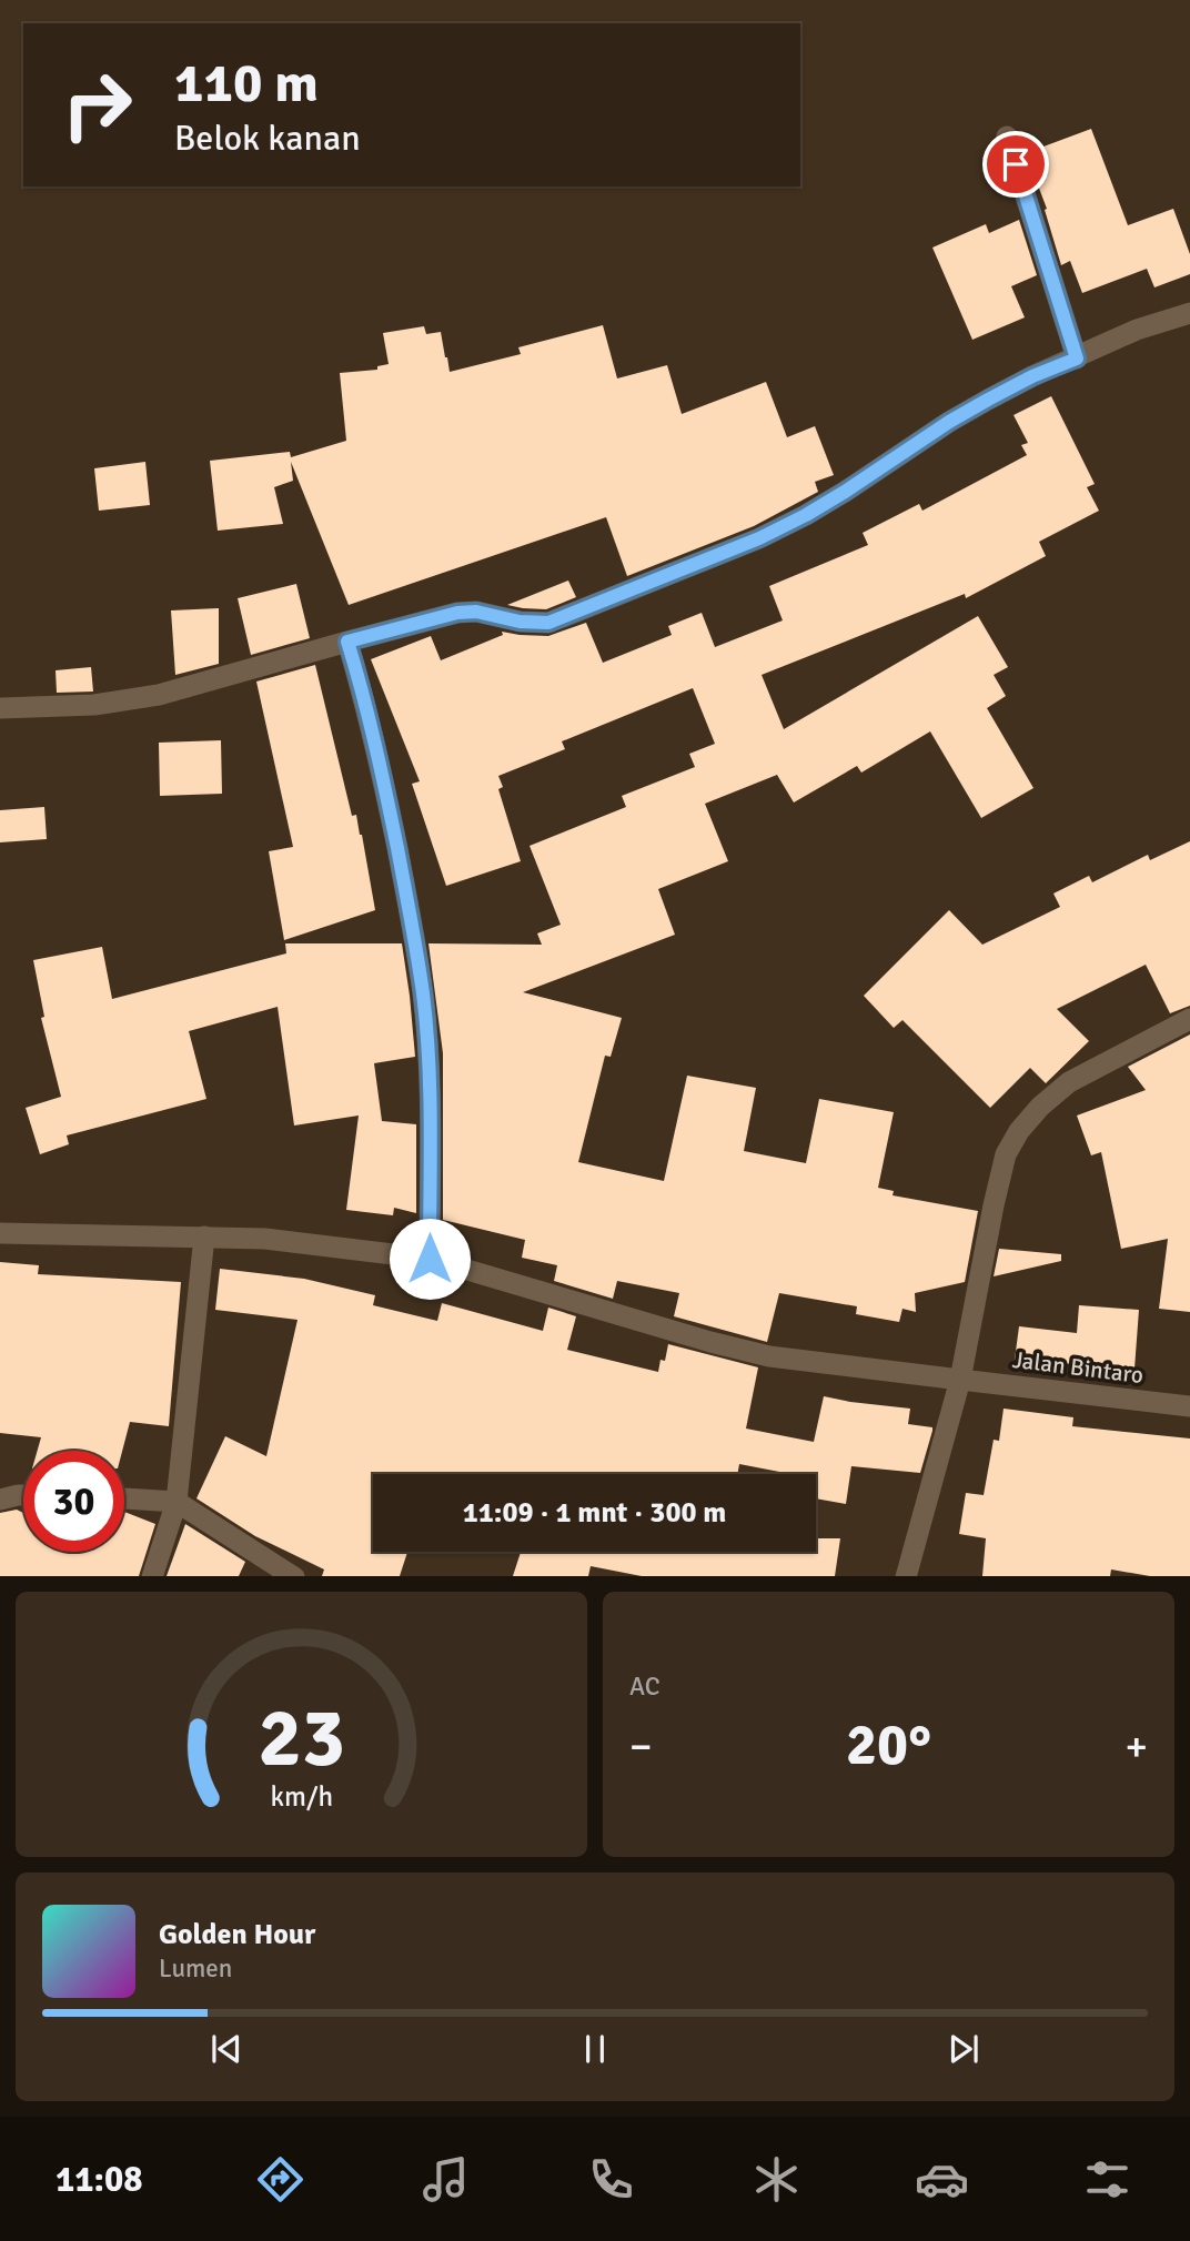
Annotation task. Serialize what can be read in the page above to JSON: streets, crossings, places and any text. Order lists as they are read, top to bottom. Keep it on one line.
{"streets":{"street":["Jalan Bintaro"]},"page":{"turn":["110 m","Belok kanan"],"limit":"30","trip":"11:09 · 1 mnt · 300 m","tile":"AC","heat":["−","20°","+"],"song":["Golden Hour","Lumen"],"tabs":"11:08","gauge":["23","km/h"]}}
